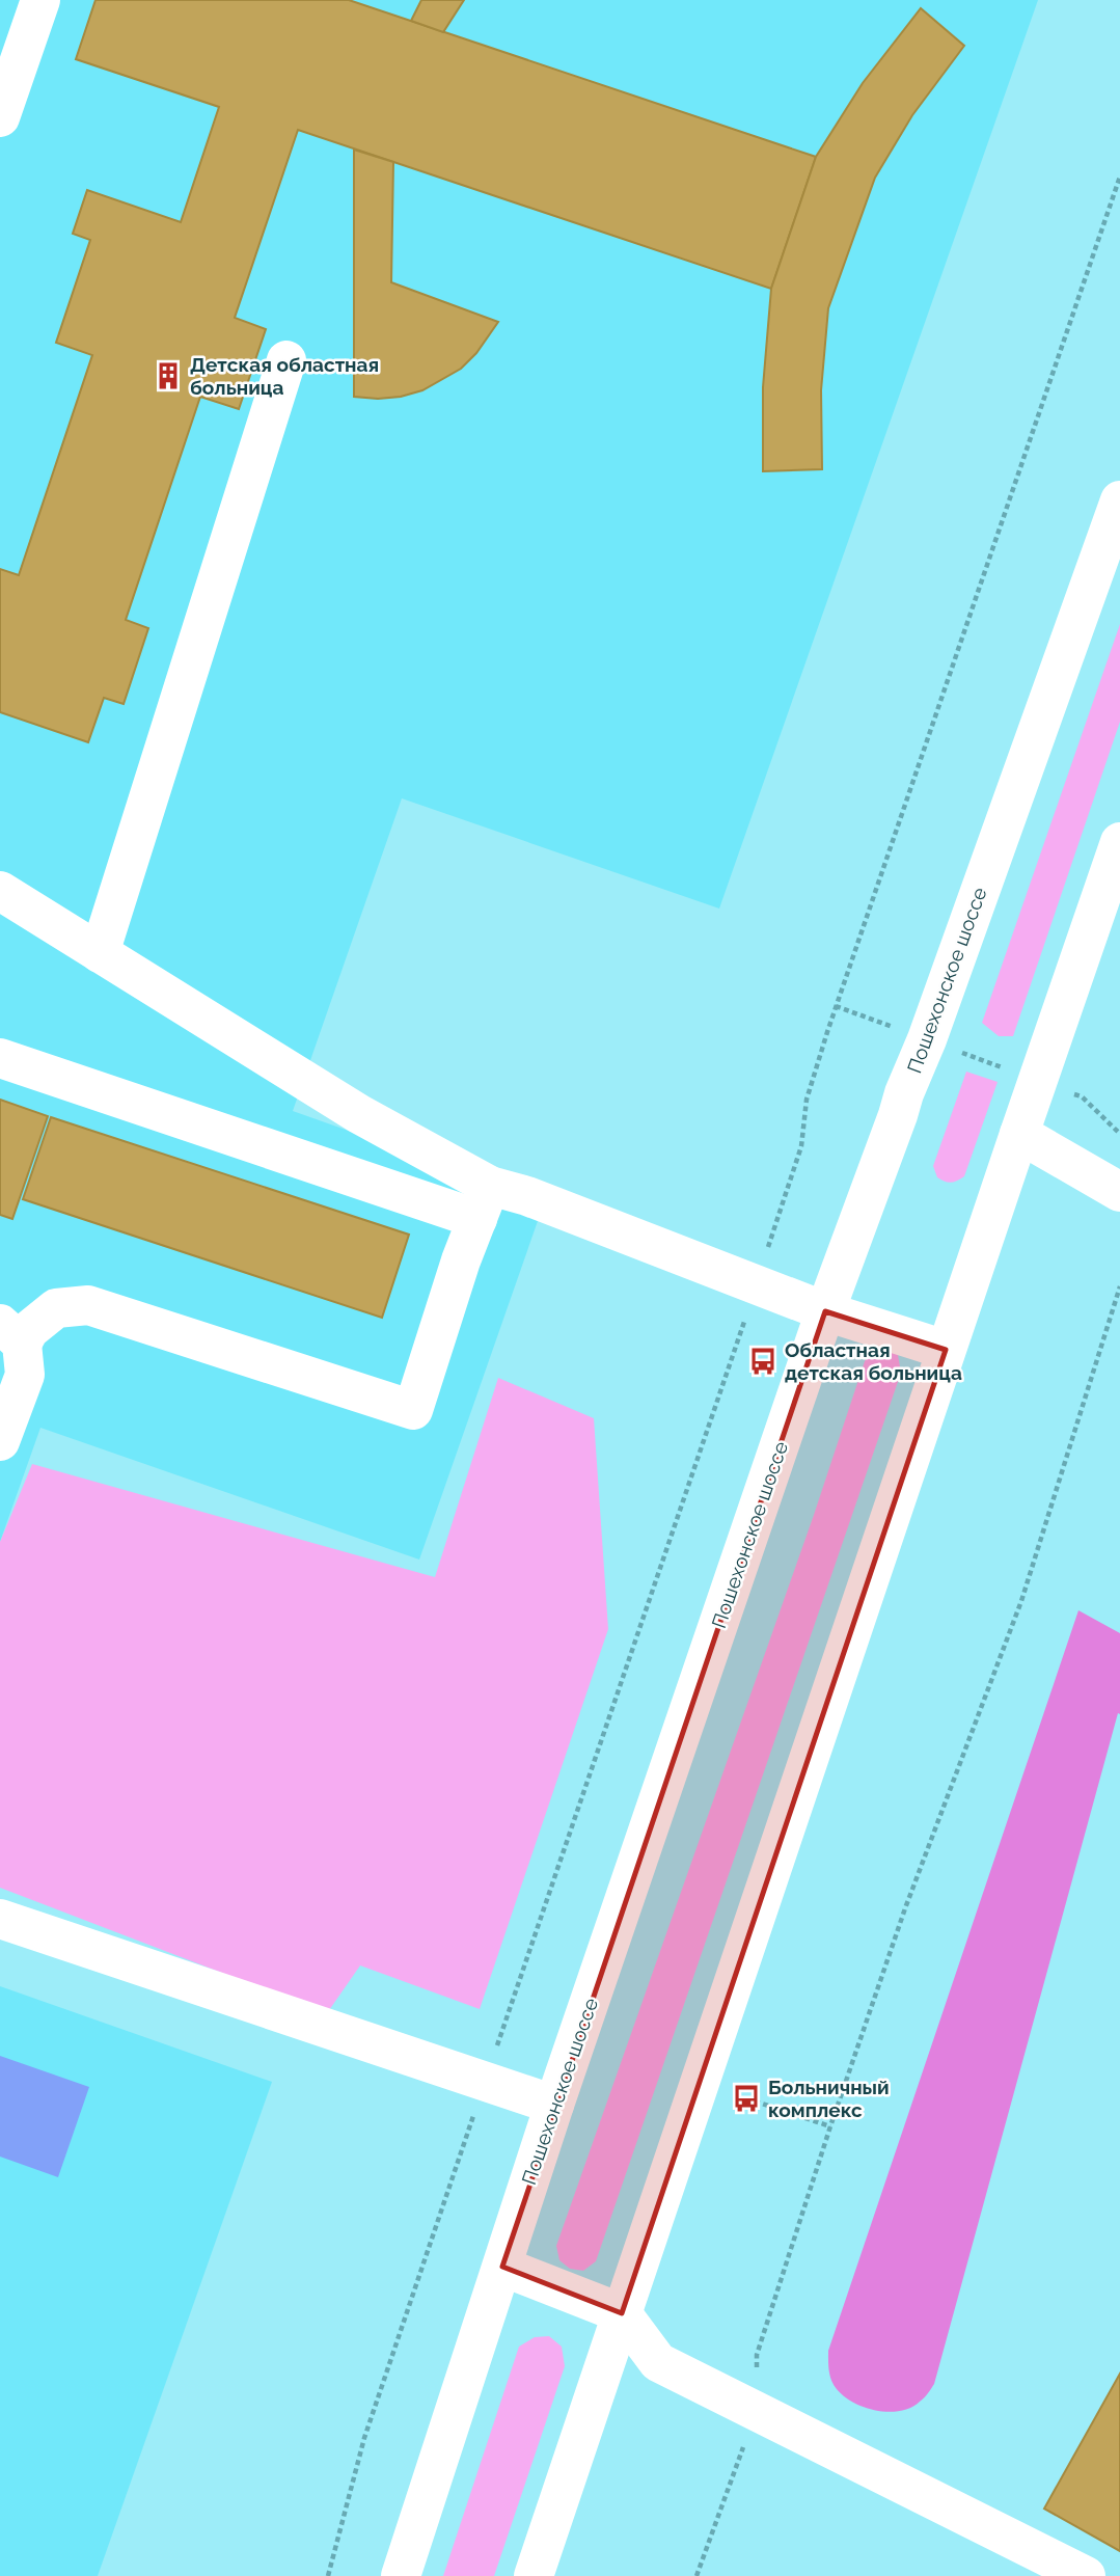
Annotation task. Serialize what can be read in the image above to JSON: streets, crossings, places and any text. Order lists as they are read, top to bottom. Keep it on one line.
{"streets":{"main road":["Пошехонское шоссе"]},"places":{"building":["Детская областная больница"],"bus stop":["Областная детская больница","Больничный комплекс"]}}
